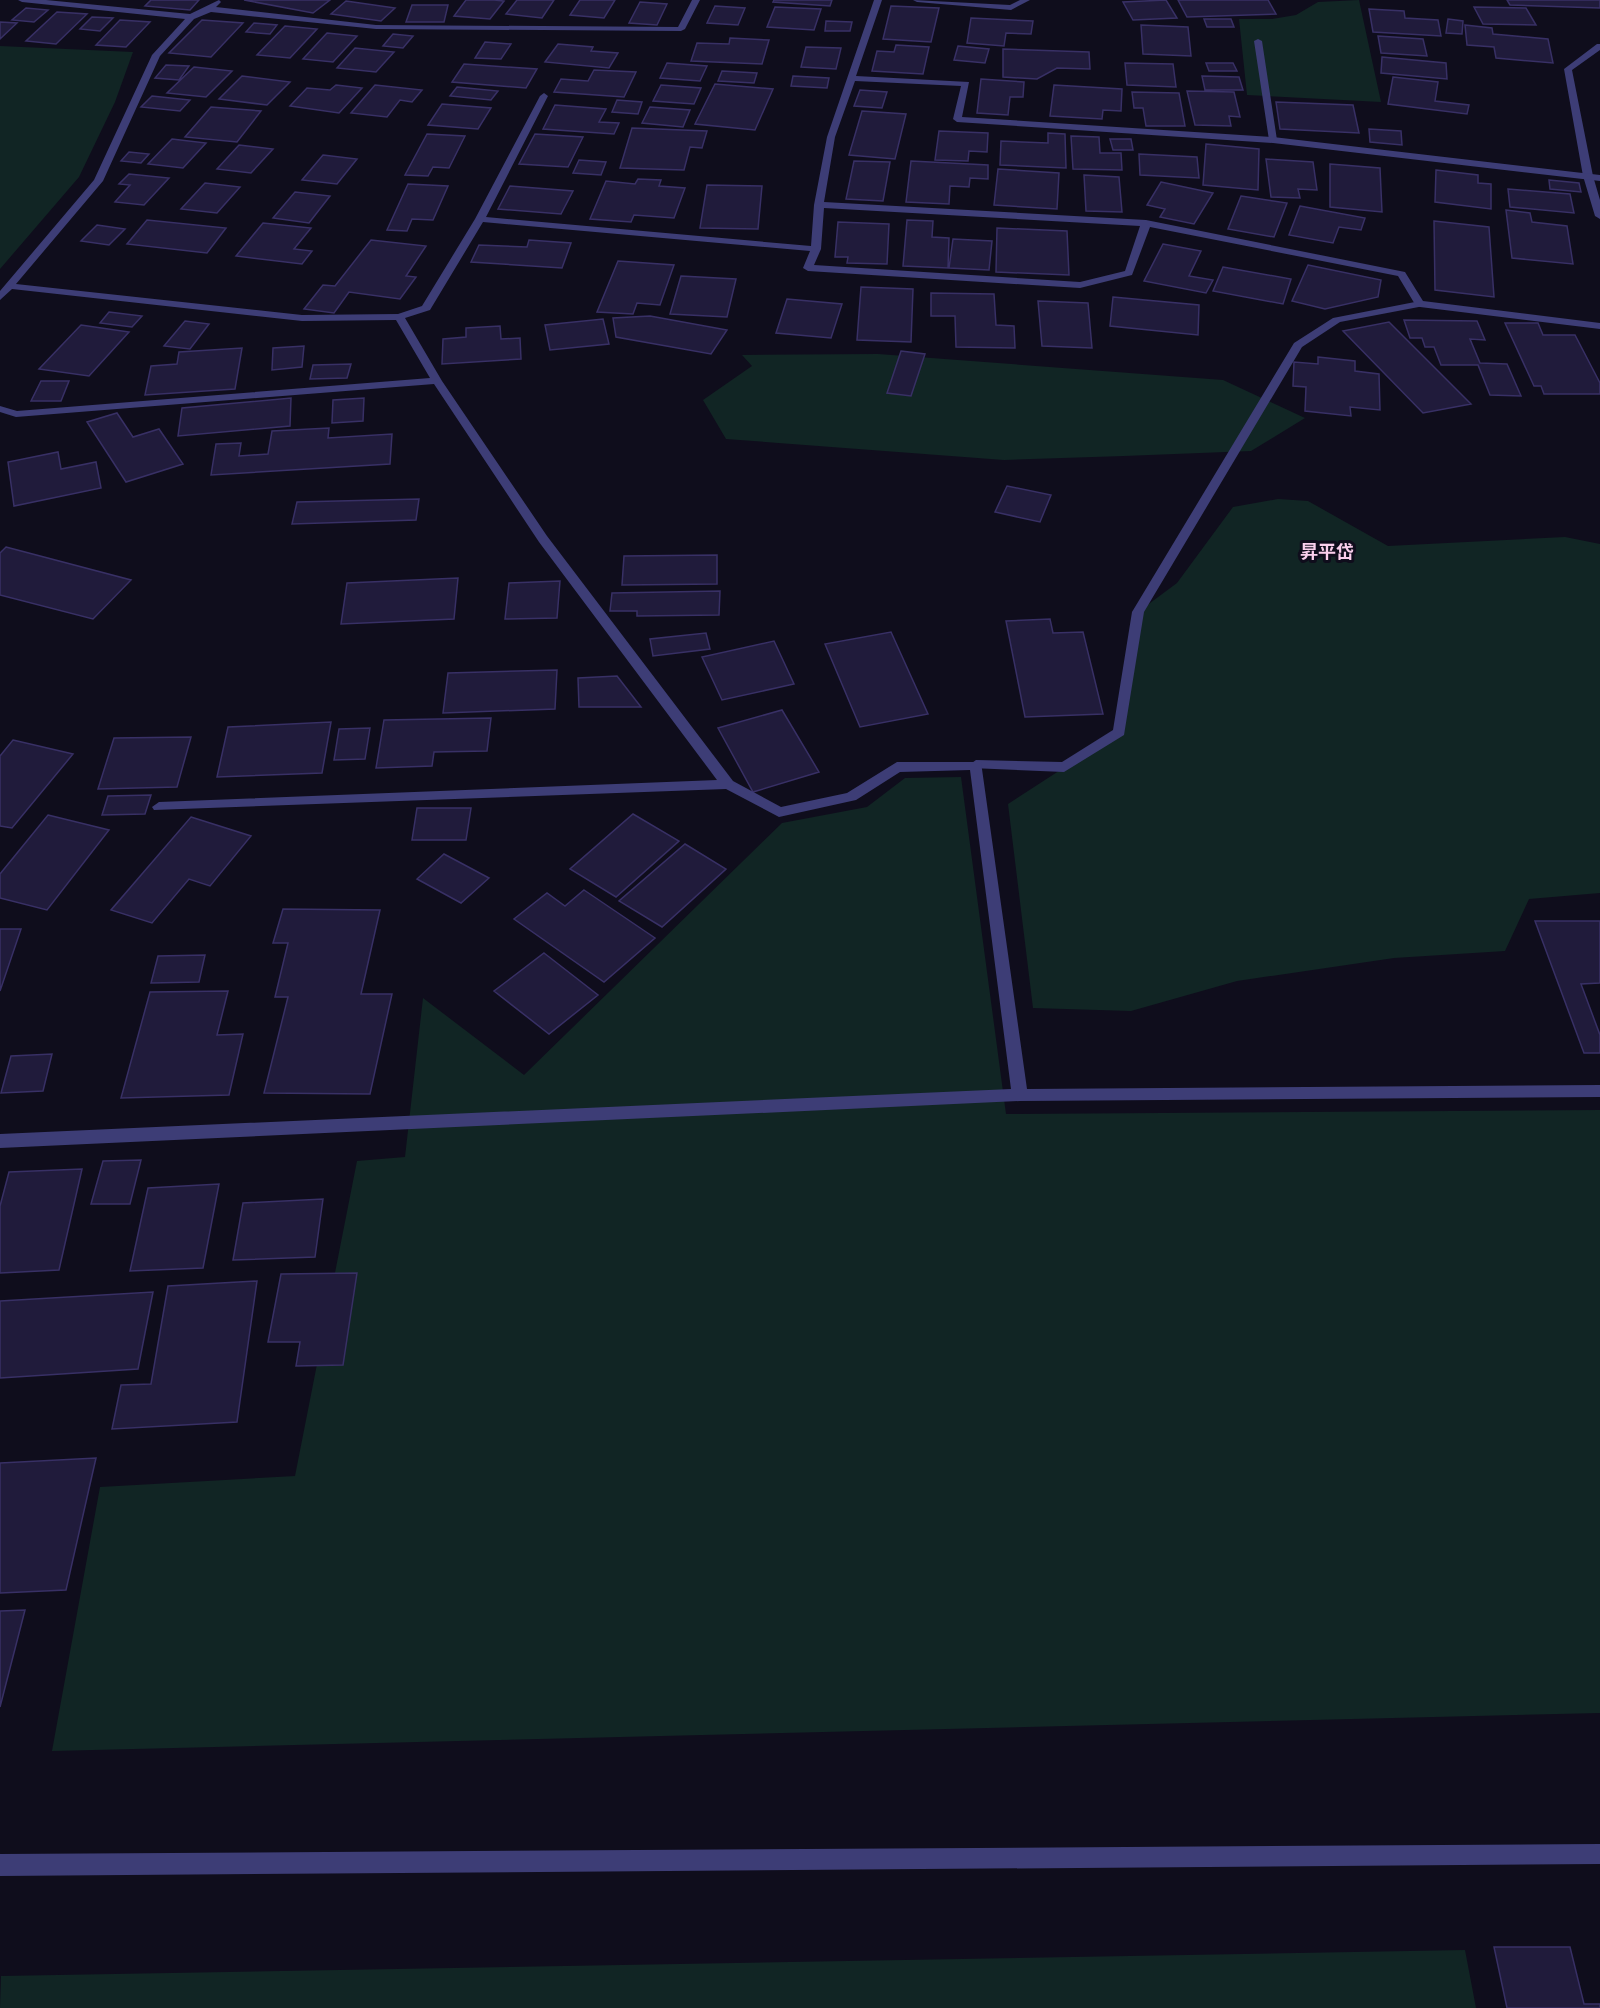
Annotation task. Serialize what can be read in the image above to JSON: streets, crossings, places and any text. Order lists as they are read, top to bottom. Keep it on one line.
{"districts":["昇平岱"]}
